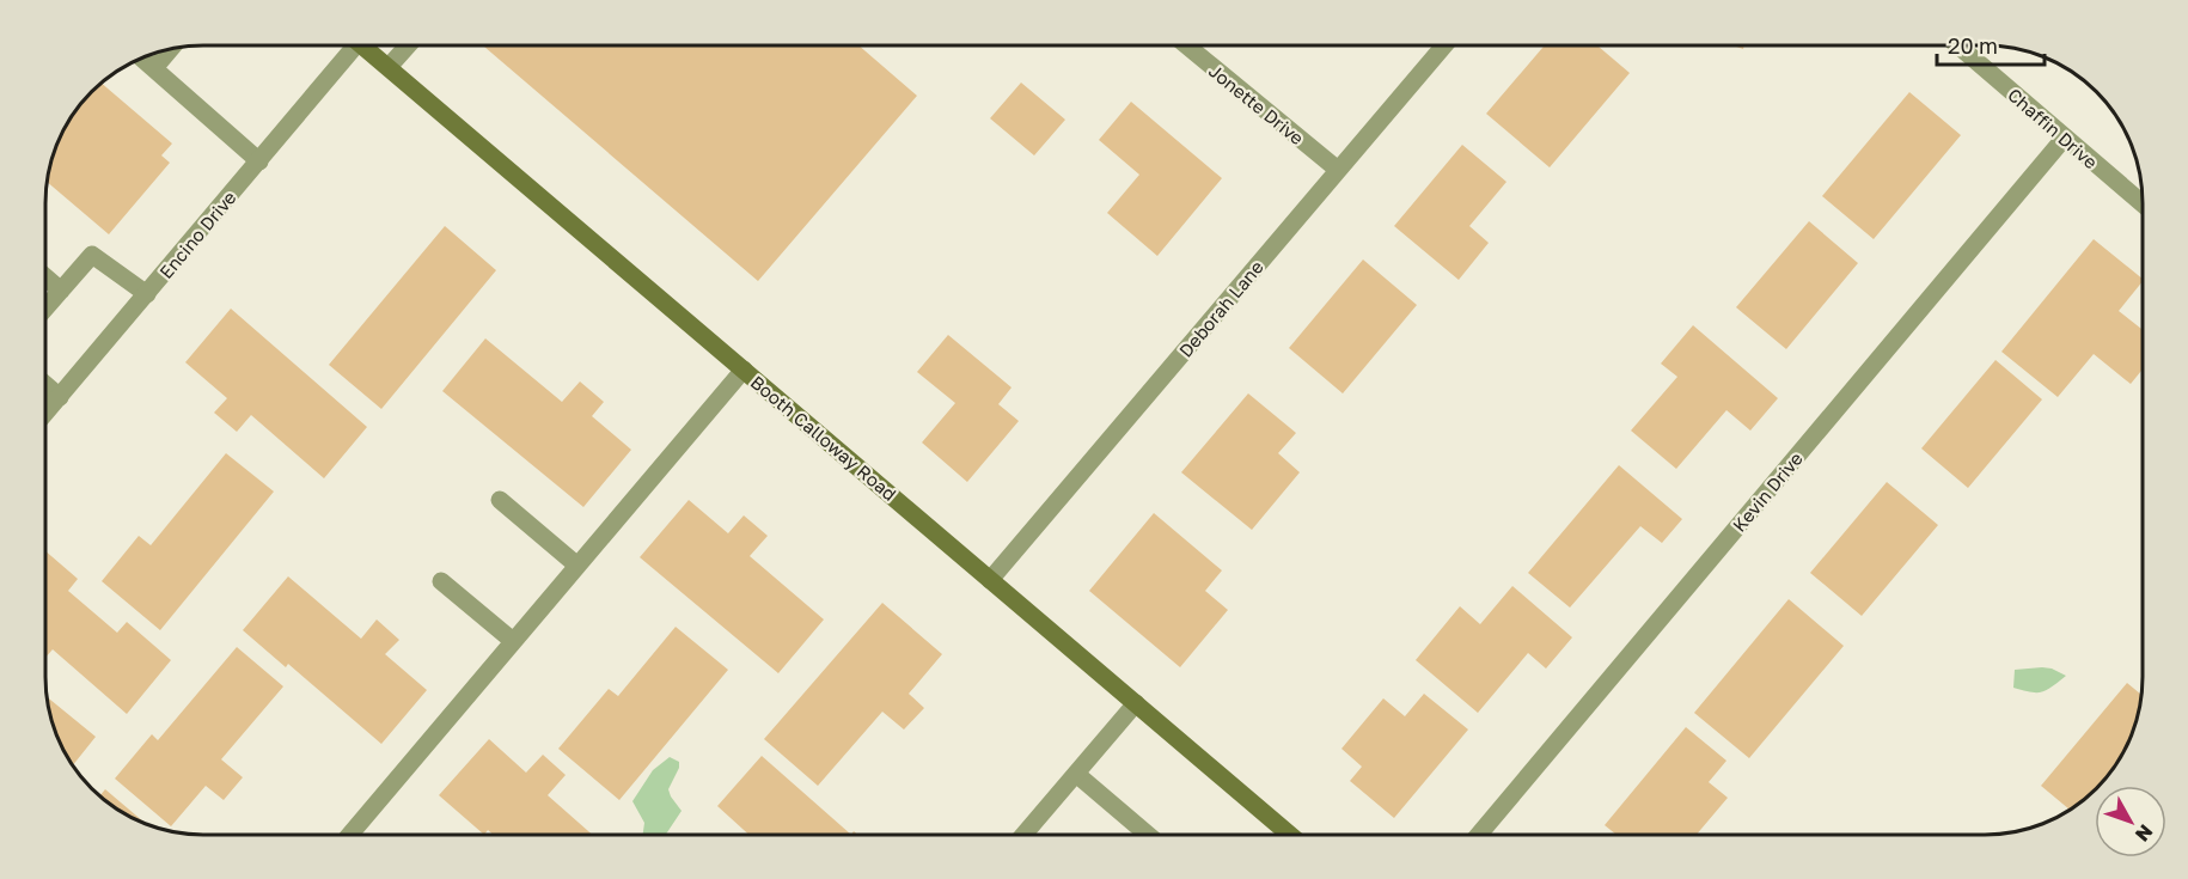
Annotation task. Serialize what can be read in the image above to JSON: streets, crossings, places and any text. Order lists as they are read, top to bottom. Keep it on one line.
{"streets":{"street":["Jonette Drive","Chaffin Drive","Encino Drive","Deborah Lane","Booth Calloway Road","Kevin Drive"]},"crossings":[["Jonette Drive","Deborah Lane"],["Chaffin Drive","Kevin Drive"],["Deborah Lane","Booth Calloway Road"]],"scale_bar":"20 m","north":"bottom right"}
